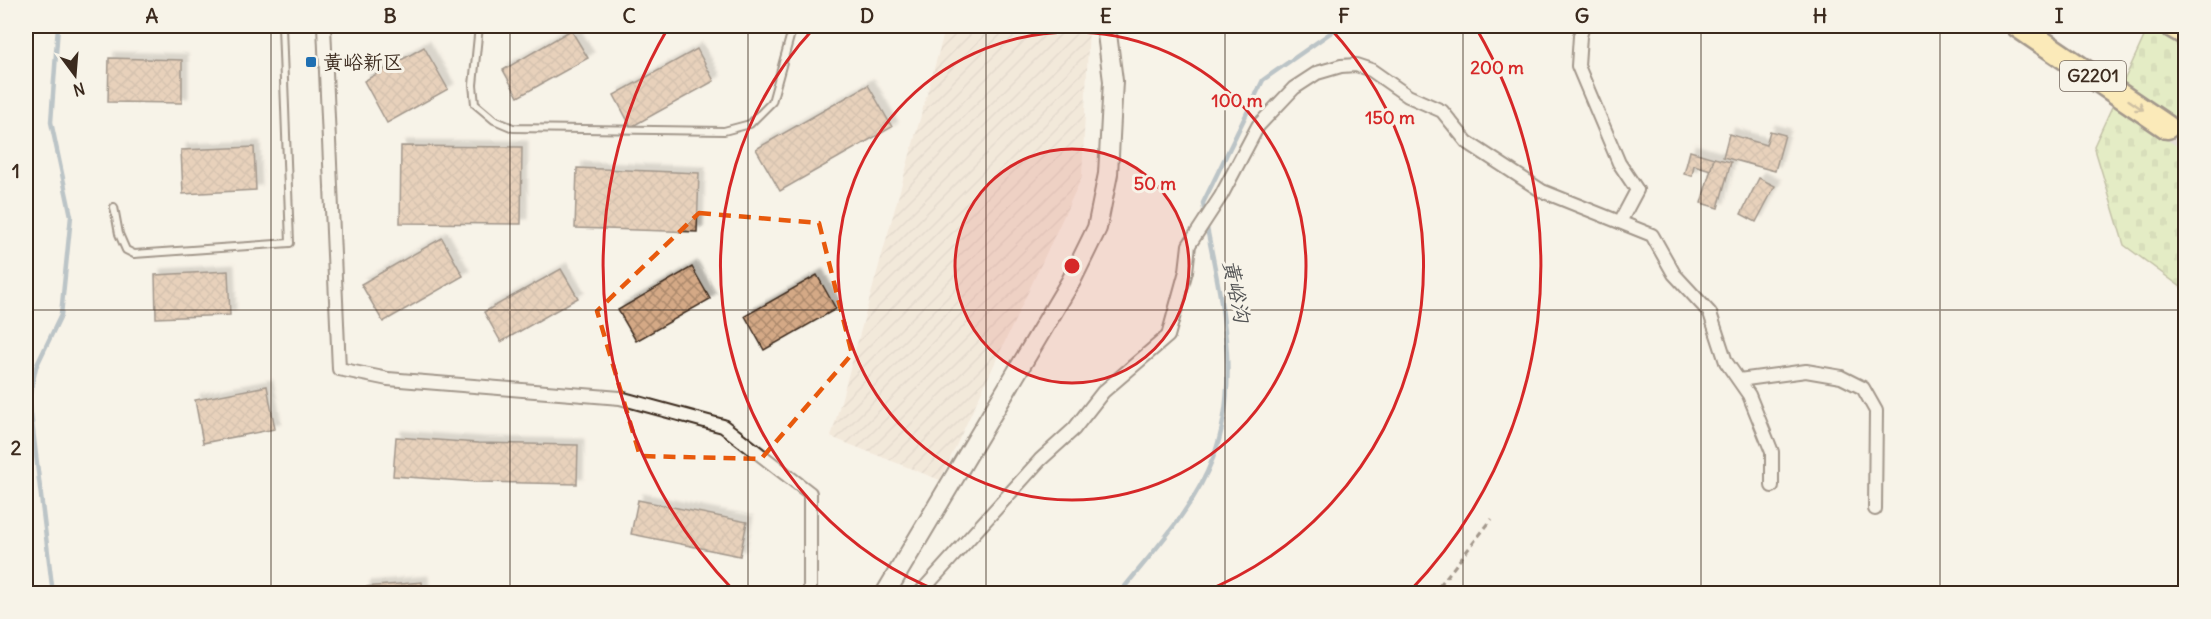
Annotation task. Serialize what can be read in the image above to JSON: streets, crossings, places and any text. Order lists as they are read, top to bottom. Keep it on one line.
{"streets":{"highway":["G2201"]},"water":["黄峪沟"],"places":{"transit":["黄峪新区"]},"north":"bottom","grid":{"columns":["A","B","C","D","E","F","G","H","I"],"rows":["1","2"]},"rings":["200 m","100 m","150 m","50 m"]}
